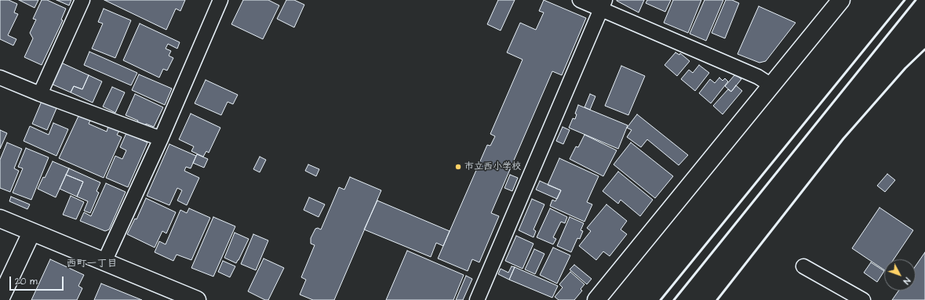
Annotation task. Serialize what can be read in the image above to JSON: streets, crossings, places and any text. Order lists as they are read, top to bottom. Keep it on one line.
{"districts":["西町一丁目"],"places":["市立西小学校"],"scale_bar":"20 m","north":"bottom right"}
